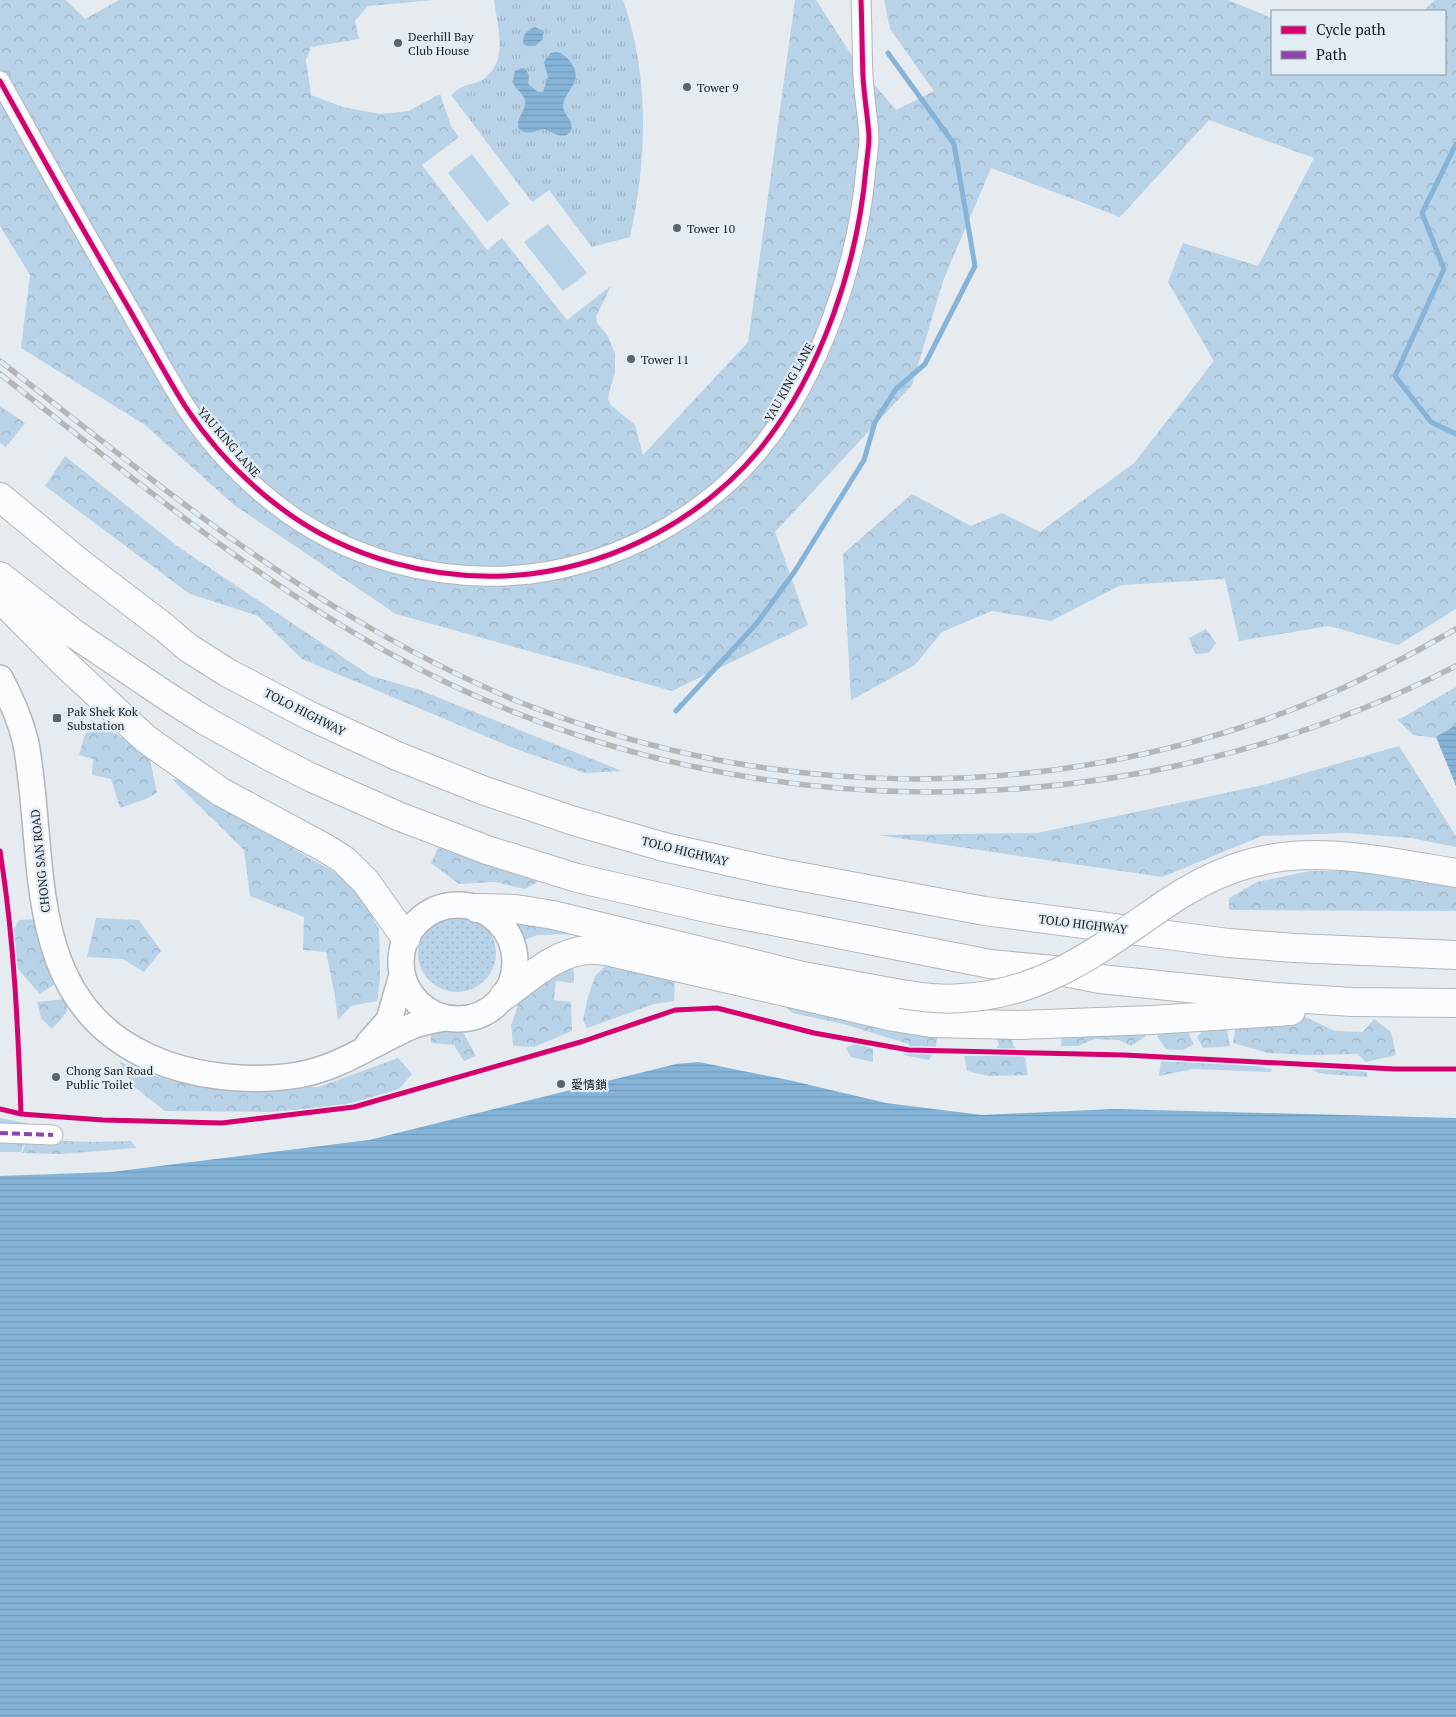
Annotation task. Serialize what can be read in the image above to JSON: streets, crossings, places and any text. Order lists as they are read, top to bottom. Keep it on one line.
{"streets":{"highway":["TOLO HIGHWAY"],"main road":["CHONG SAN ROAD"],"street":["YAU KING LANE"]},"places":{"other":["Deerhill Bay Club House","Tower 9","Tower 10","Tower 11","Chong San Road Public Toilet","愛情鎖"],"transit":["Pak Shek Kok Substation"]},"legend":["Cycle path","Path"]}
